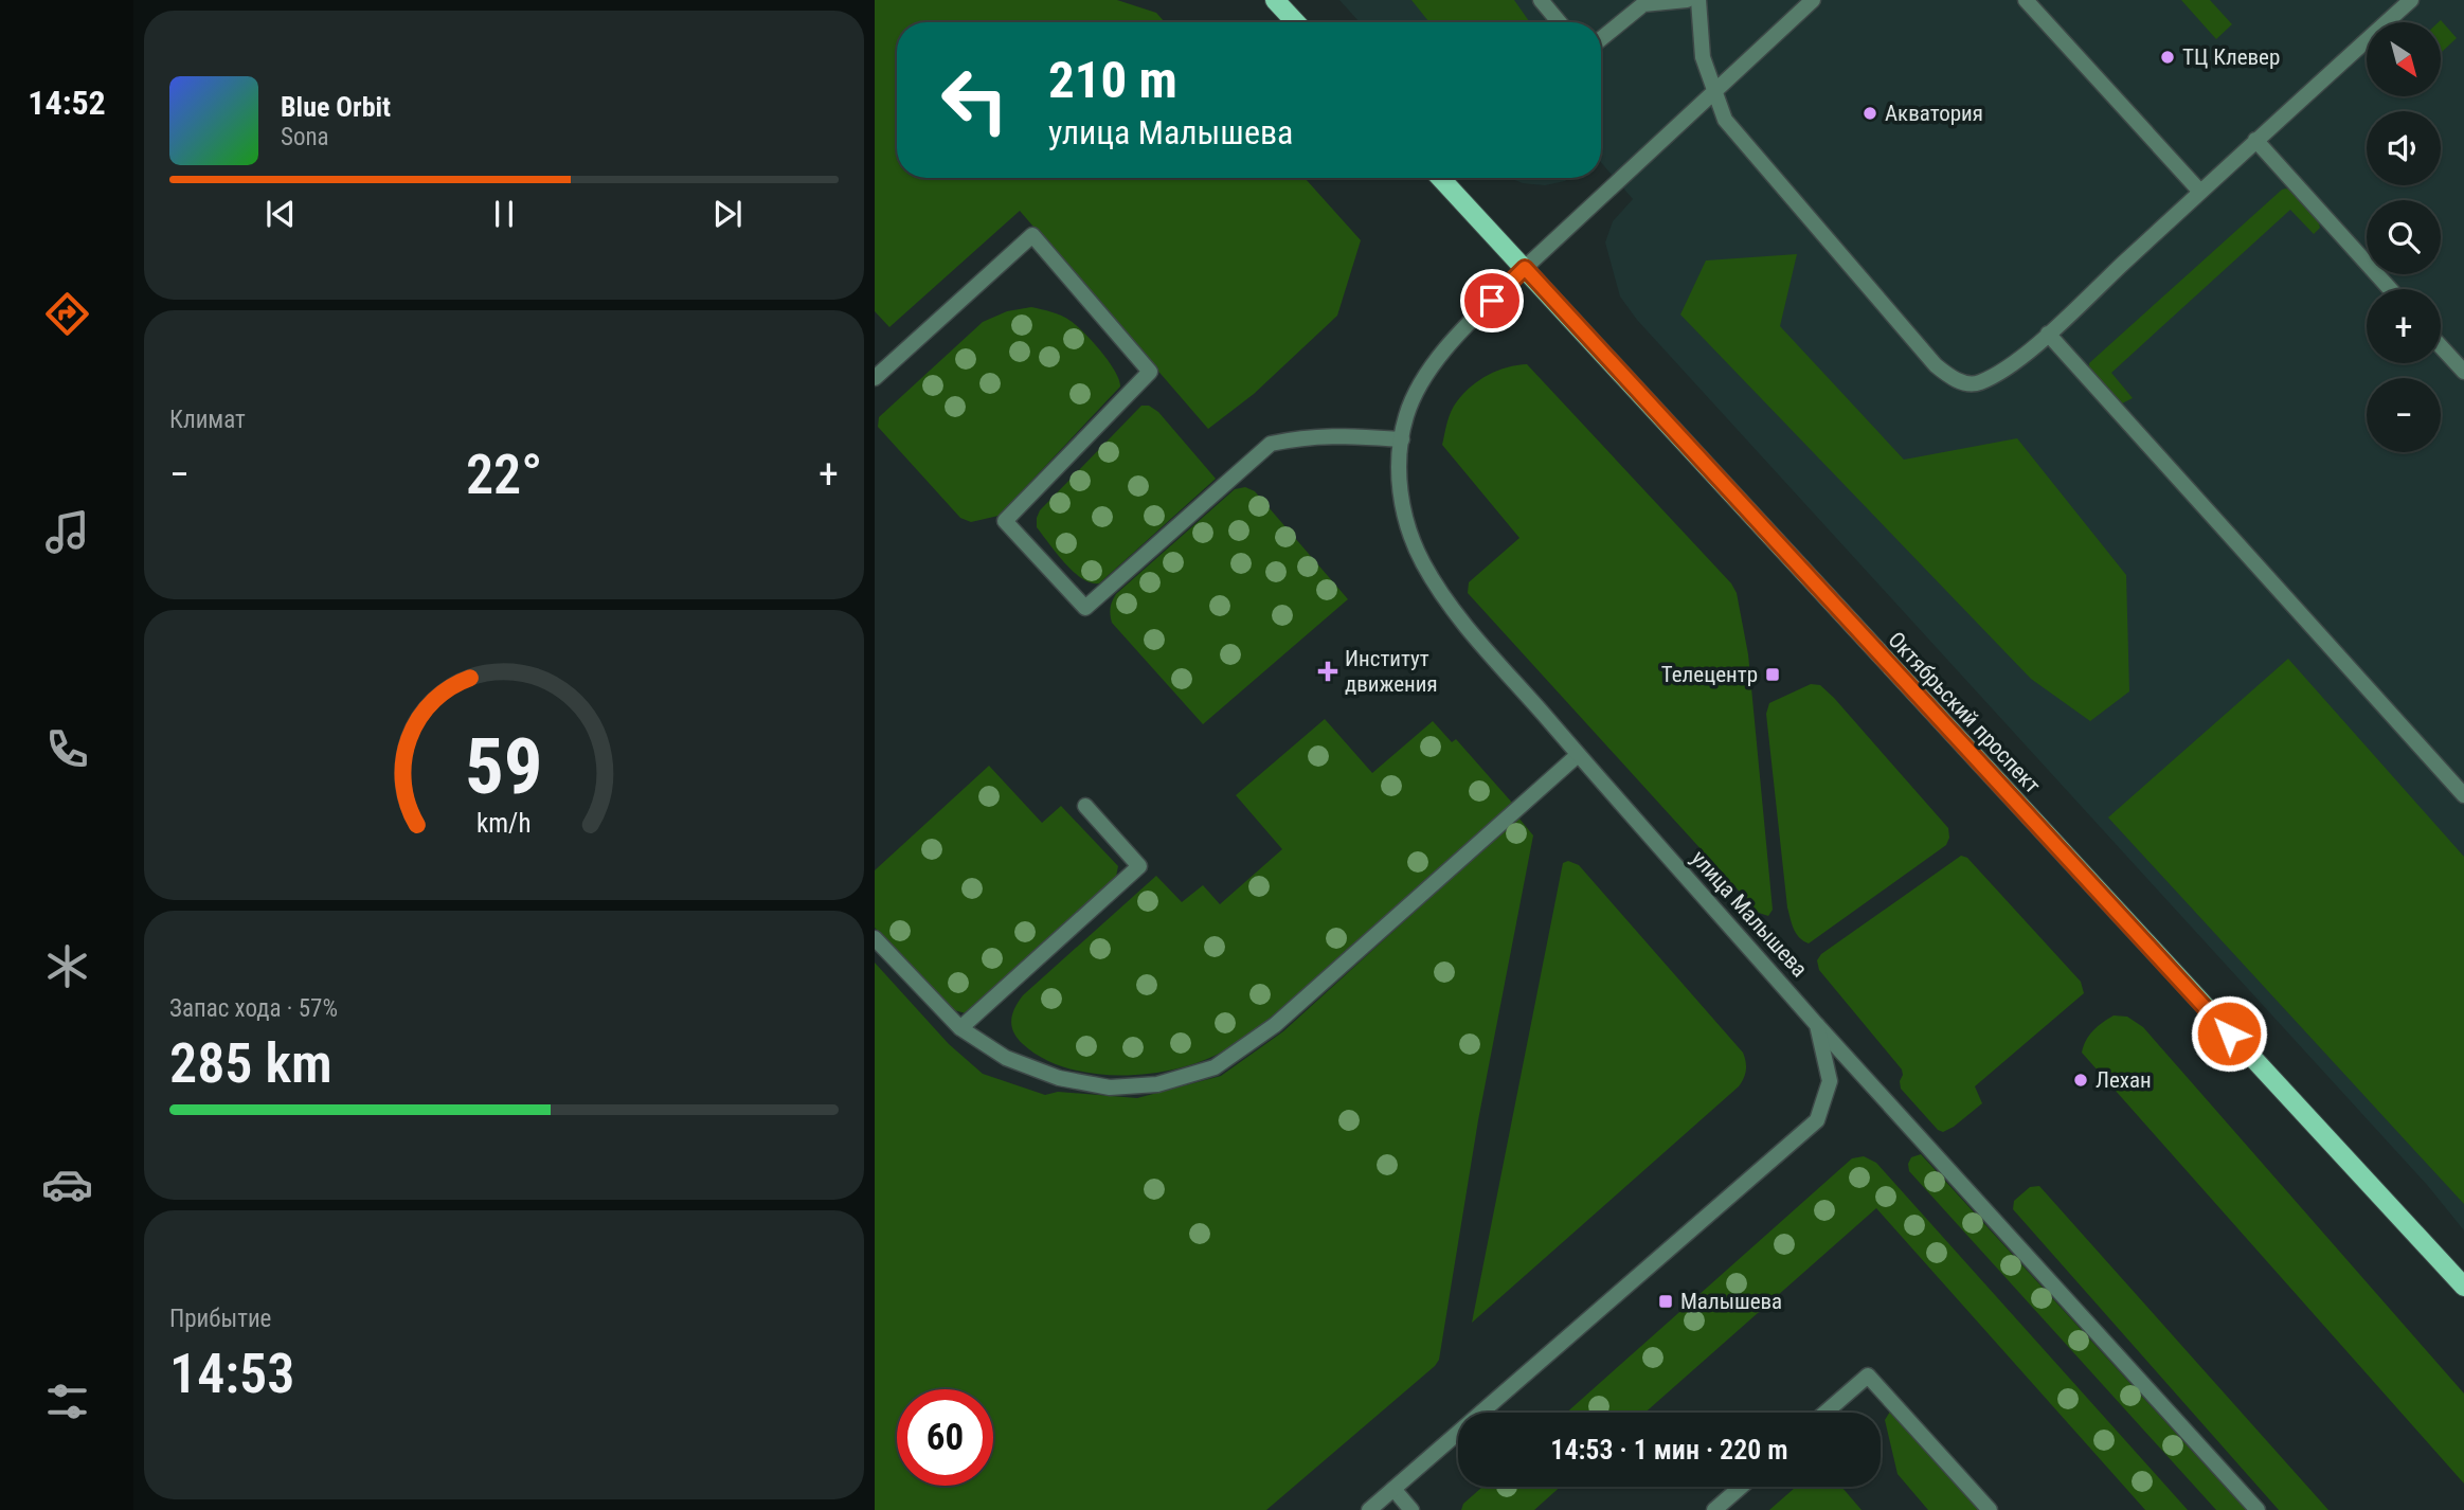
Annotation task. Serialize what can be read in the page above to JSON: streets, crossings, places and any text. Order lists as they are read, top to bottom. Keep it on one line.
{"streets":{"main road":["Октябрьский проспект"],"street":["улица Малышева"]},"crossings":[["Октябрьский проспект","улица Малышева"]],"places":{"other":["ТЦ Клевер","Акватория","Лехан"],"health":["Институт движения"],"transit":["Телецентр","Малышева"]},"north":"bottom right","page":{"tabs":"14:52","map_buttons":["+","−"],"turn":["210 m","улица Малышева"],"song":["Blue Orbit","Sona"],"tile":["Климат",["Запас хода · 57%","285 km"],["Прибытие","14:53"]],"heat":["−","22°","+"],"limit":"60","trip":"14:53 · 1 мин · 220 m","gauge":["59","km/h"]}}
